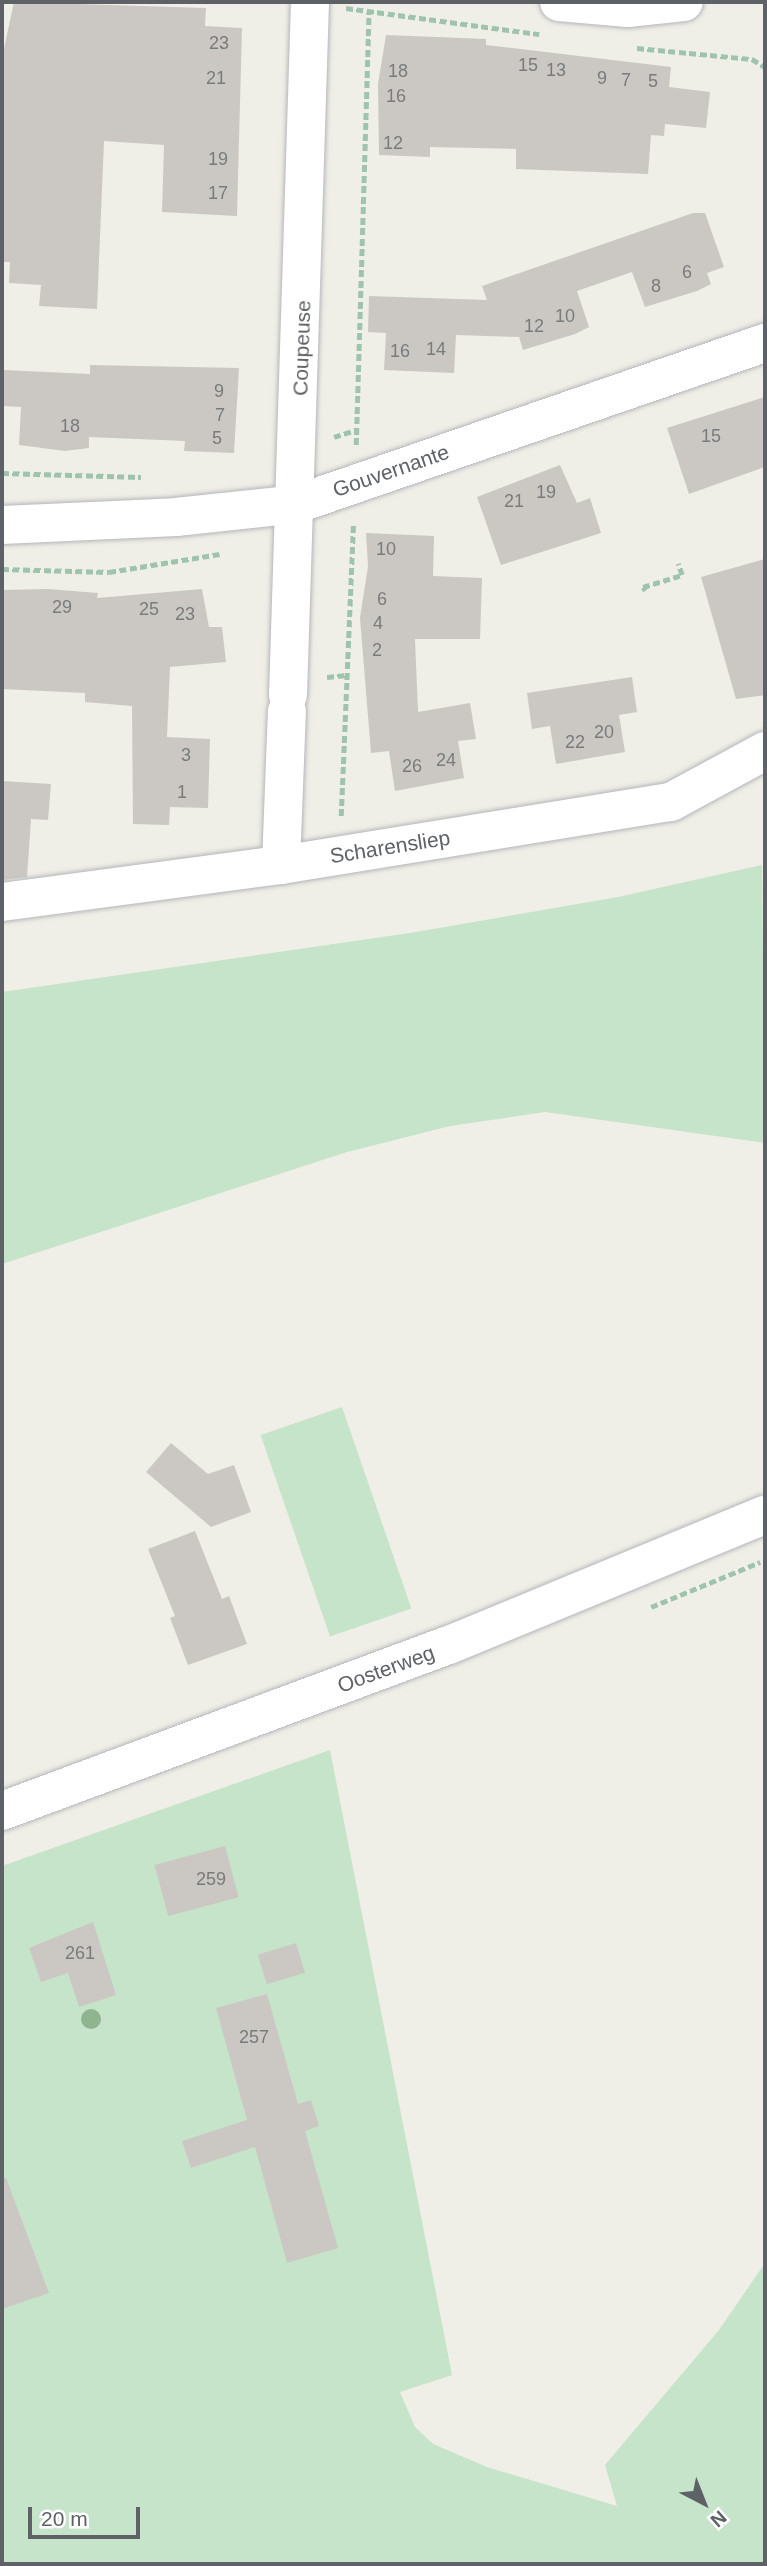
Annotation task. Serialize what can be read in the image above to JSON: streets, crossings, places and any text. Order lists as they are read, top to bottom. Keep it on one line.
{"streets":{"street":["Coupeuse","Gouvernante","Scharensliep","Oosterweg"]},"crossings":[["Coupeuse","Gouvernante"],["Coupeuse","Scharensliep"]],"house_numbers":["23","15","13","18","21","9","7","5","16","12","19","17","6","8","10","12","14","16","9","7","18","15","5","19","21","10","6","29","25","23","4","2","20","22","3","24","26","1","259","261","257"],"scale_bar":"20 m","north":"bottom right"}
